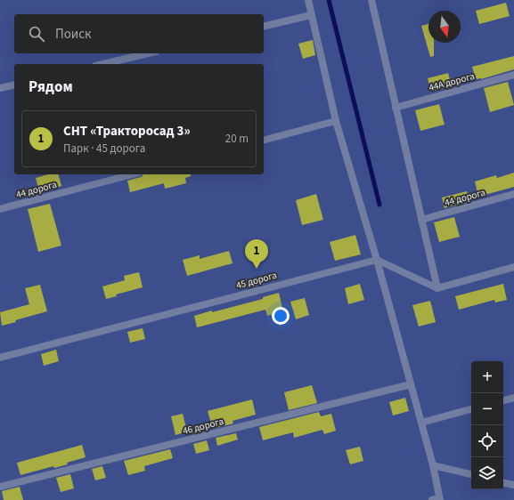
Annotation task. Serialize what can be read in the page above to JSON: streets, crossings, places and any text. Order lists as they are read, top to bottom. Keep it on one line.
{"streets":{"street":["44А дорога","44 дорога","45 дорога","46 дорога"]},"north":"bottom","page":{"search":"Поиск","heading":"Рядом","list":[{"mark":"1","name":"СНТ «Тракторосад 3»","note":"Парк · 45 дорога","value":"20 m"}],"pins":"1","map_buttons":["+","−"]}}
